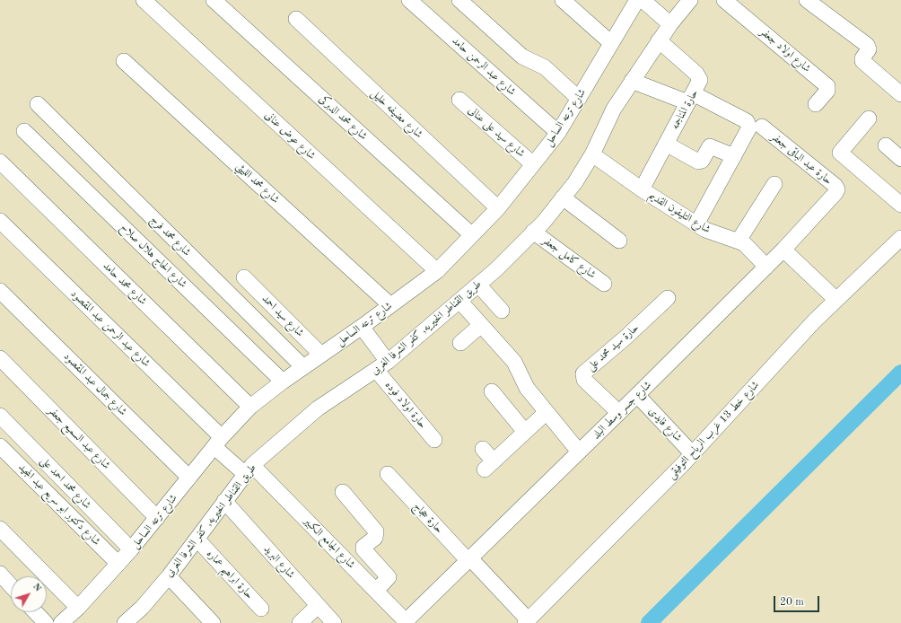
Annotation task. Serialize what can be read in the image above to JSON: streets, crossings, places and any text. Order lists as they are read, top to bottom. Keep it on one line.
{"streets":{"street":["شارع اولاد جعفر","شارع عبد الرحمن حامد","حارة المناجمه","شارع مضيفه خليل","شارع محمد الدبركى","شارع ترعه الساحل","شارع سيد على عنانى","شارع عوض عنانى","حارة عبد الباقى جعفر","شارع محمد الليثي","شارع التليفون القديم","شارع محمد فرج","شارع الحاج هلال صلاح","شارع كامل جعفر","شارع محمد حامد","شارع سيد احمد","طريق القناطر الخيريه, كفر الشرفا الغربى","شارع عبد الرحمن عبد المقصود","حارة سيد محمد على","شارع جمال عبد المقصود","حارة اولاد فوده","شارع جسر وسط البلد","شارع فايدى","شارع خط 13 غرب الرياح التوفيقى","شارع عبد السميع جعفر","شارع محمد احمد على","شارع دكتور ابو سريع عبد المجيد","حارة حجاج","شارع الجامع الكبير","شارع البريد","حارة ابراهيم عماره"]},"crossings":[["شارع عبد الرحمن حامد","شارع ترعه الساحل"],["حارة المناجمه","شارع التليفون القديم"],["حارة المناجمه","طريق القناطر الخيريه, كفر الشرفا الغربى"],["شارع مضيفه خليل","شارع ترعه الساحل"],["شارع محمد الدبركى","شارع ترعه الساحل"],["شارع ترعه الساحل","شارع سيد على عنانى"],["شارع ترعه الساحل","شارع عوض عنانى"],["شارع ترعه الساحل","شارع محمد الليثي"],["شارع ترعه الساحل","شارع محمد فرج"],["شارع ترعه الساحل","شارع الحاج هلال صلاح"],["شارع ترعه الساحل","شارع محمد حامد"],["شارع ترعه الساحل","شارع سيد احمد"],["شارع ترعه الساحل","شارع عبد الرحمن عبد المقصود"],["شارع ترعه الساحل","شارع جمال عبد المقصود"],["شارع ترعه الساحل","حارة اولاد فوده"],["شارع ترعه الساحل","شارع عبد السميع جعفر"],["شارع ترعه الساحل","شارع محمد احمد على"],["شارع ترعه الساحل","شارع دكتور ابو سريع عبد المجيد"],["حارة عبد الباقى جعفر","شارع جسر وسط البلد"],["شارع التليفون القديم","طريق القناطر الخيريه, كفر الشرفا الغربى"],["شارع التليفون القديم","شارع جسر وسط البلد"],["شارع كامل جعفر","طريق القناطر الخيريه, كفر الشرفا الغربى"],["طريق القناطر الخيريه, كفر الشرفا الغربى","شارع عبد الرحمن عبد المقصود"],["طريق القناطر الخيريه, كفر الشرفا الغربى","حارة اولاد فوده"],["طريق القناطر الخيريه, كفر الشرفا الغربى","شارع الجامع الكبير"],["طريق القناطر الخيريه, كفر الشرفا الغربى","شارع البريد"],["طريق القناطر الخيريه, كفر الشرفا الغربى","حارة ابراهيم عماره"],["شارع عبد الرحمن عبد المقصود","شارع الجامع الكبير"],["حارة سيد محمد على","شارع جسر وسط البلد"],["شارع جسر وسط البلد","شارع فايدى"],["شارع جسر وسط البلد","حارة حجاج"],["شارع جسر وسط البلد","شارع الجامع الكبير"],["شارع فايدى","شارع خط 13 غرب الرياح التوفيقى"],["شارع خط 13 غرب الرياح التوفيقى","حارة حجاج"]],"scale_bar":"20 m","north":"top right"}
